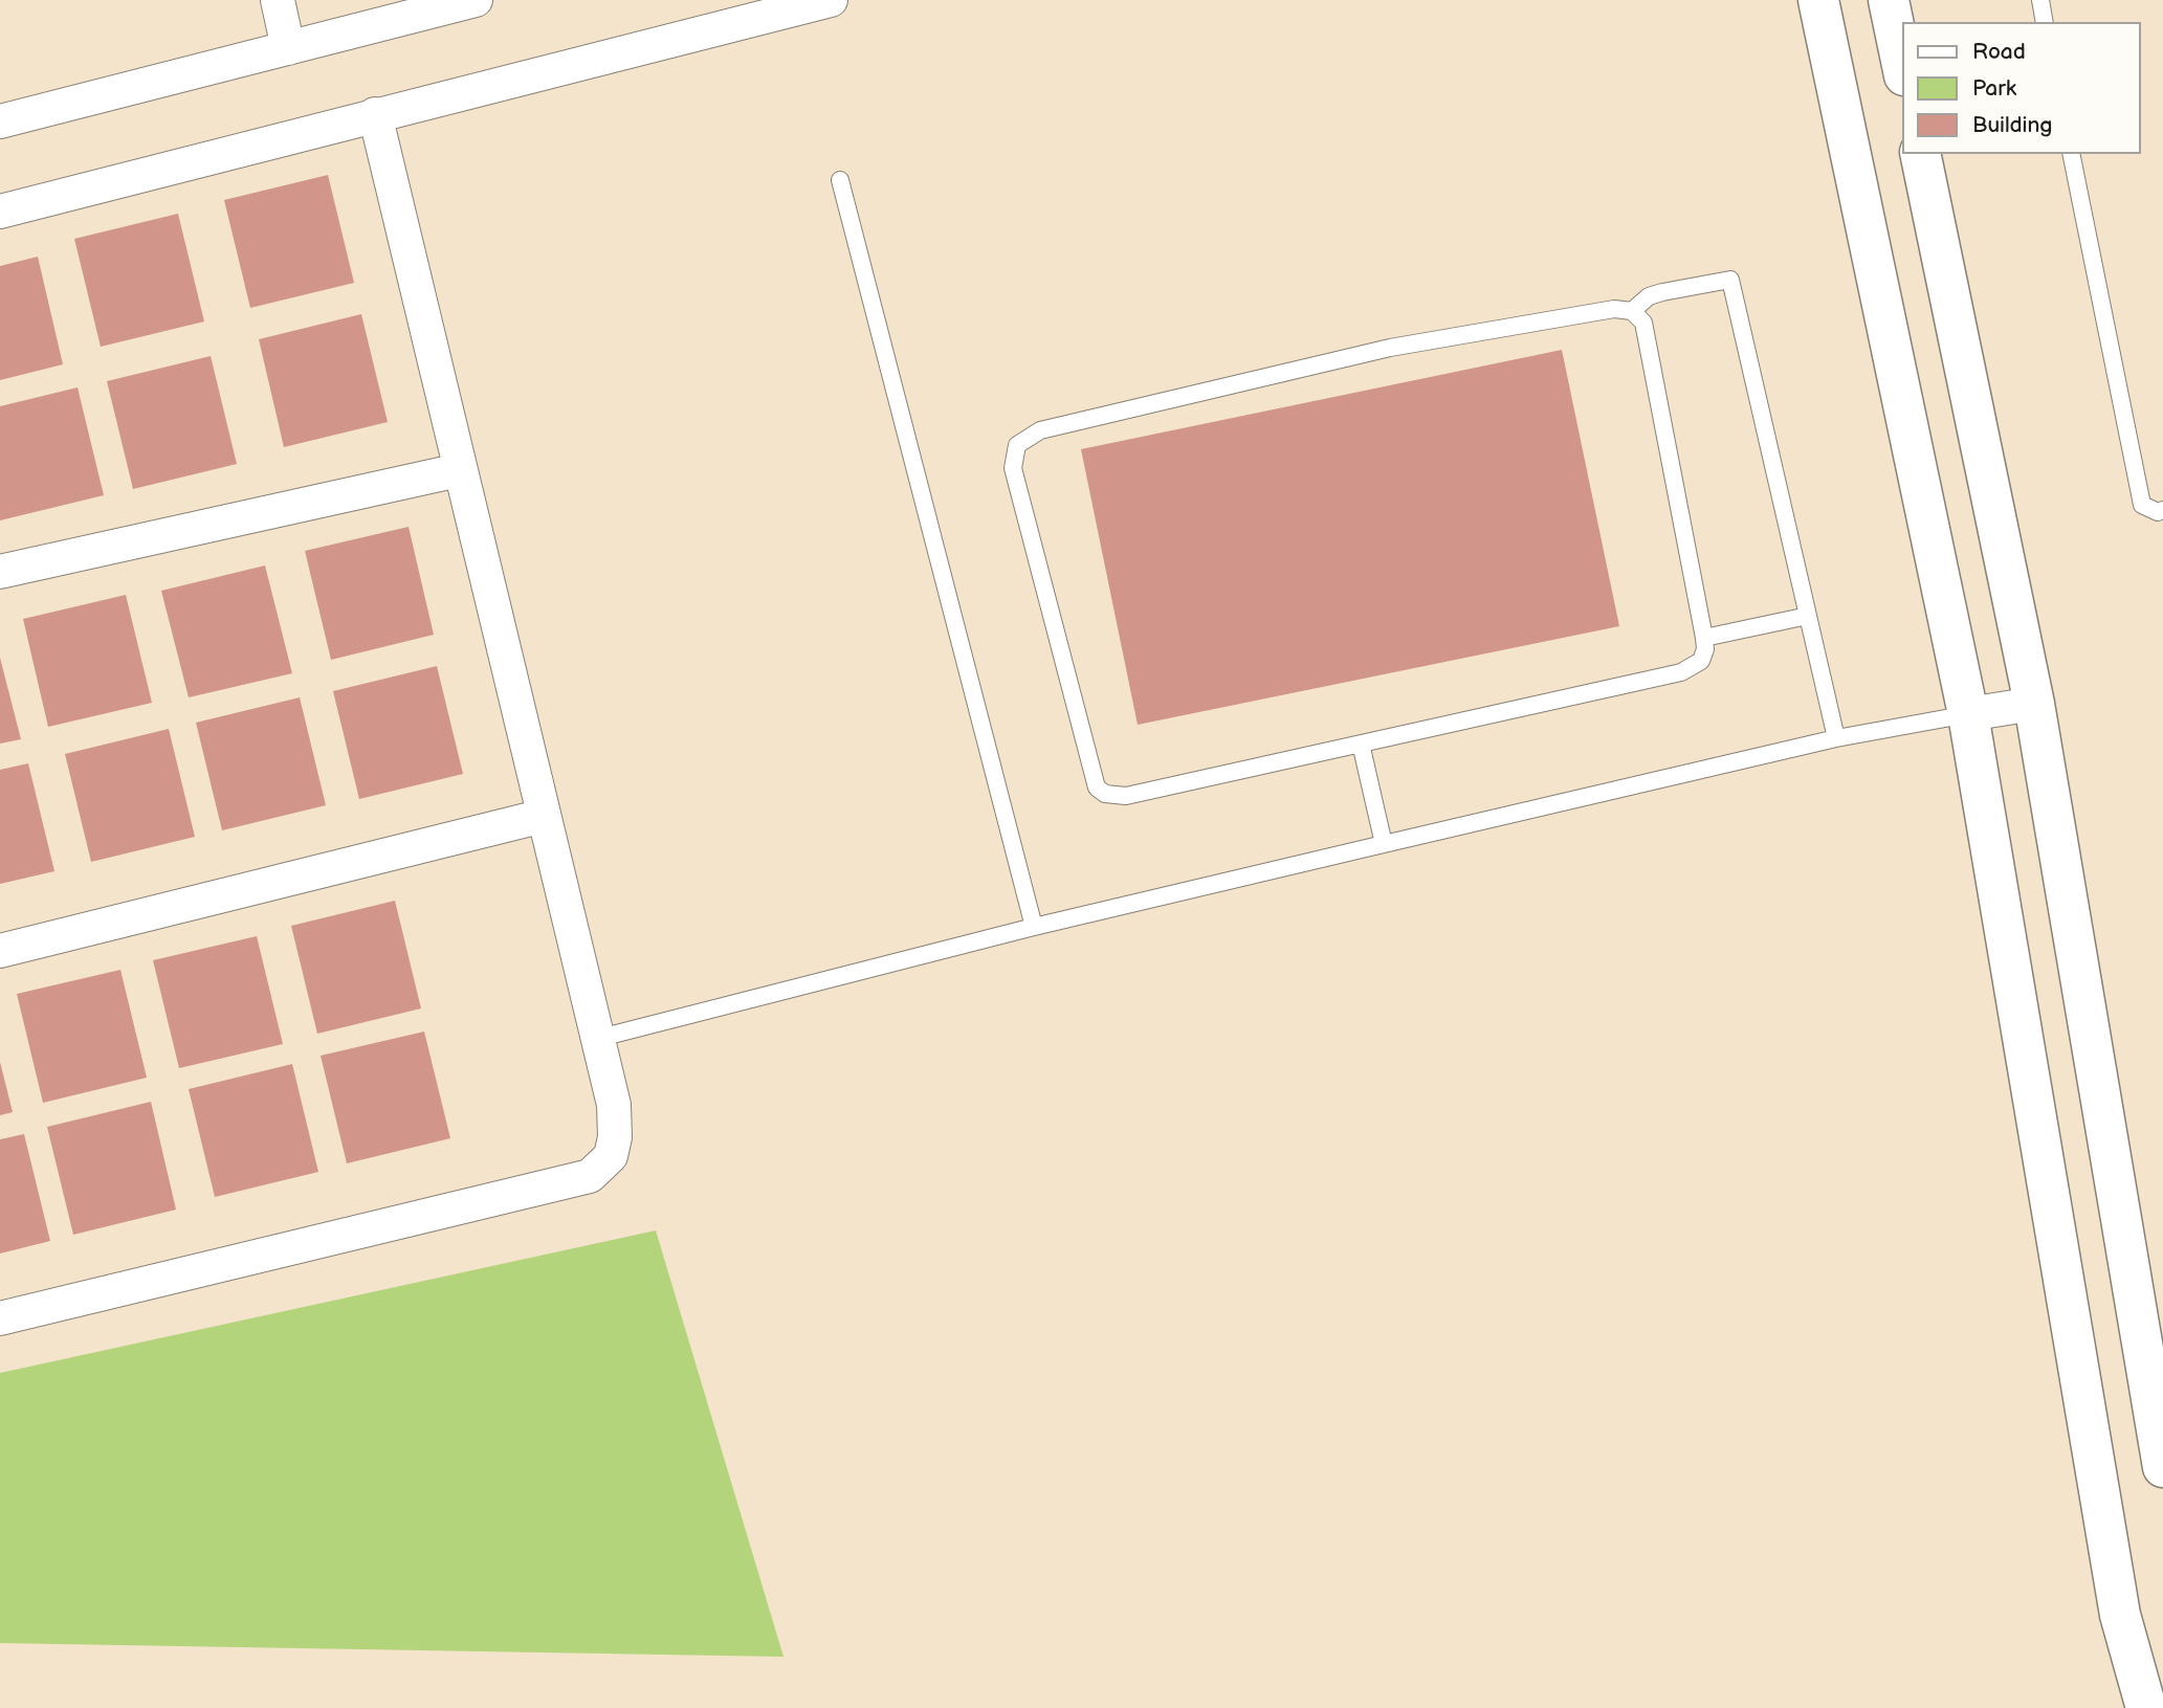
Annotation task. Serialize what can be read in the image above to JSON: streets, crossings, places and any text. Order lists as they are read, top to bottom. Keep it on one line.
{"legend":["Road","Park","Building"]}
